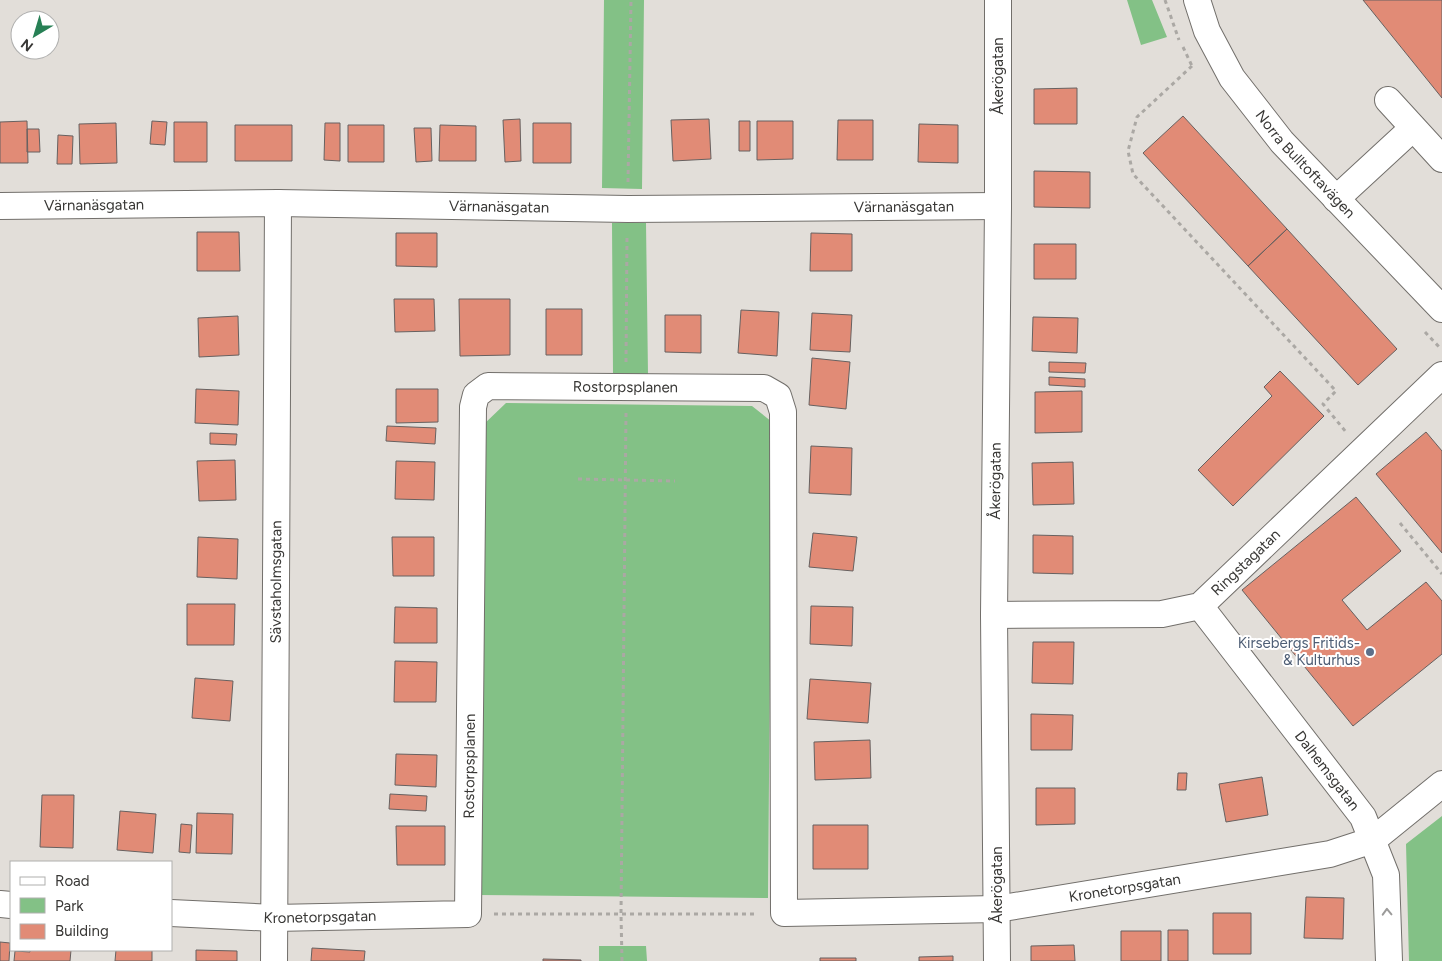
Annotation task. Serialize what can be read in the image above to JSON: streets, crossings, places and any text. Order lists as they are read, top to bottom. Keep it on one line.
{"streets":{"street":["Åkerögatan","Norra Bulltoftavägen","Värnanäsgatan","Rostorpsplanen","Ringstagatan","Sävstaholmsgatan","Dalhemsgatan","Kronetorpsgatan"]},"crossings":[["Åkerögatan","Värnanäsgatan"],["Åkerögatan","Ringstagatan"],["Åkerögatan","Kronetorpsgatan"],["Värnanäsgatan","Sävstaholmsgatan"],["Rostorpsplanen","Kronetorpsgatan"],["Ringstagatan","Dalhemsgatan"],["Sävstaholmsgatan","Kronetorpsgatan"],["Dalhemsgatan","Kronetorpsgatan"]],"places":["Kirsebergs Fritids- & Kulturhus"],"legend":["Road","Park","Building"],"north":"bottom left"}
